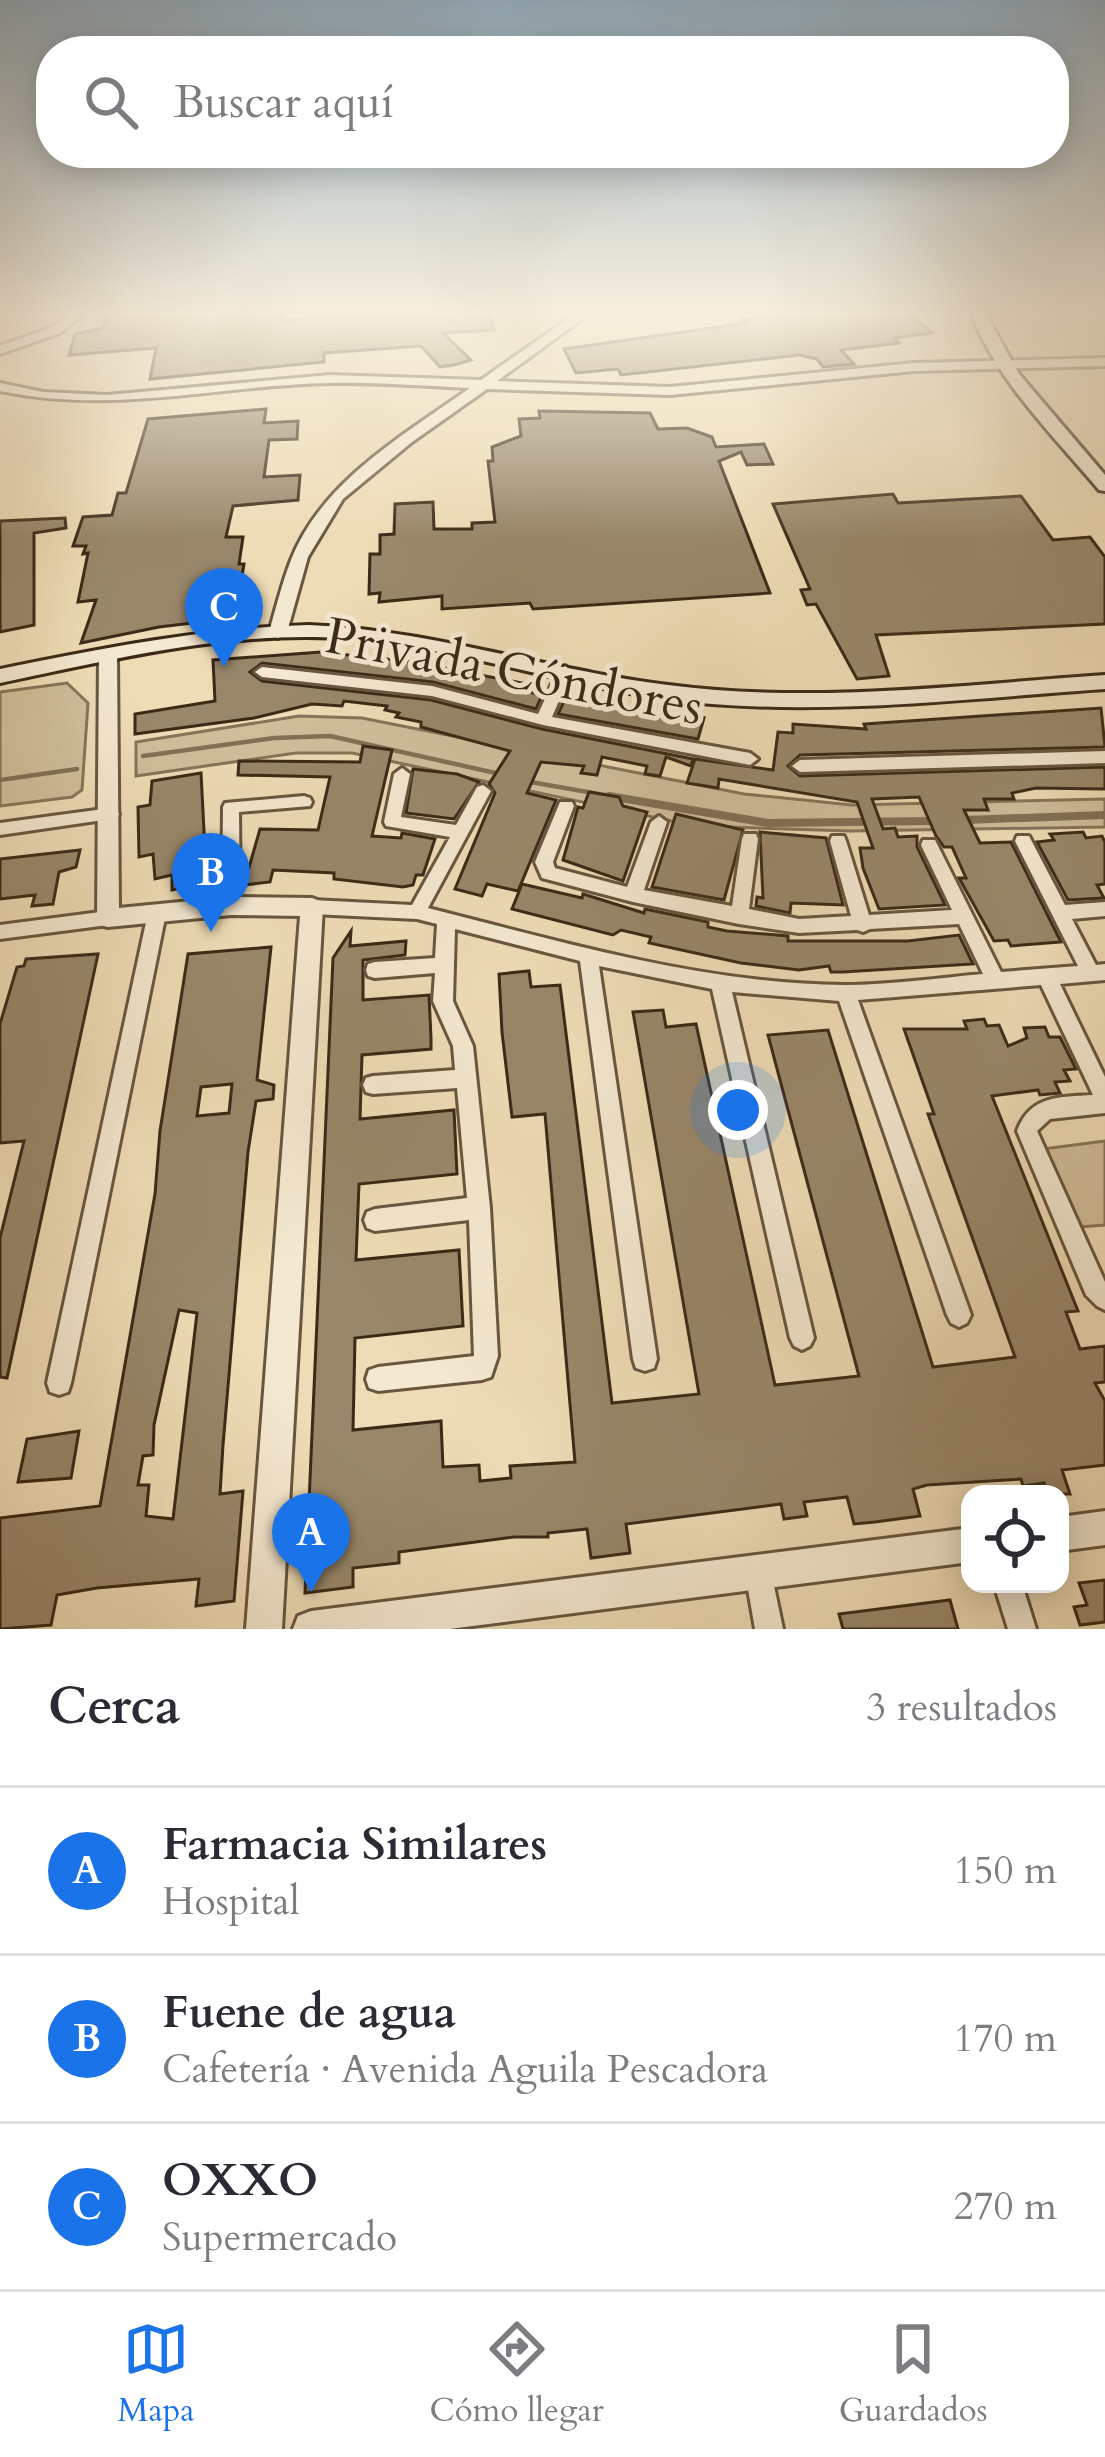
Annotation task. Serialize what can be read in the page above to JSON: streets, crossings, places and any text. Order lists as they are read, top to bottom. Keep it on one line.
{"streets":{"street":["Privada Cóndores"]},"page":{"search":"Buscar aquí","pins":["C","B","A"],"heading":["Cerca","3 resultados"],"list":[{"mark":"A","name":"Farmacia Similares","note":"Hospital","value":"150 m"},{"mark":"B","name":"Fuene de agua","note":"Cafetería · Avenida Aguila Pescadora","value":"170 m"},{"mark":"C","name":"OXXO","note":"Supermercado","value":"270 m"}],"nav":["Mapa","Cómo llegar","Guardados"]}}
